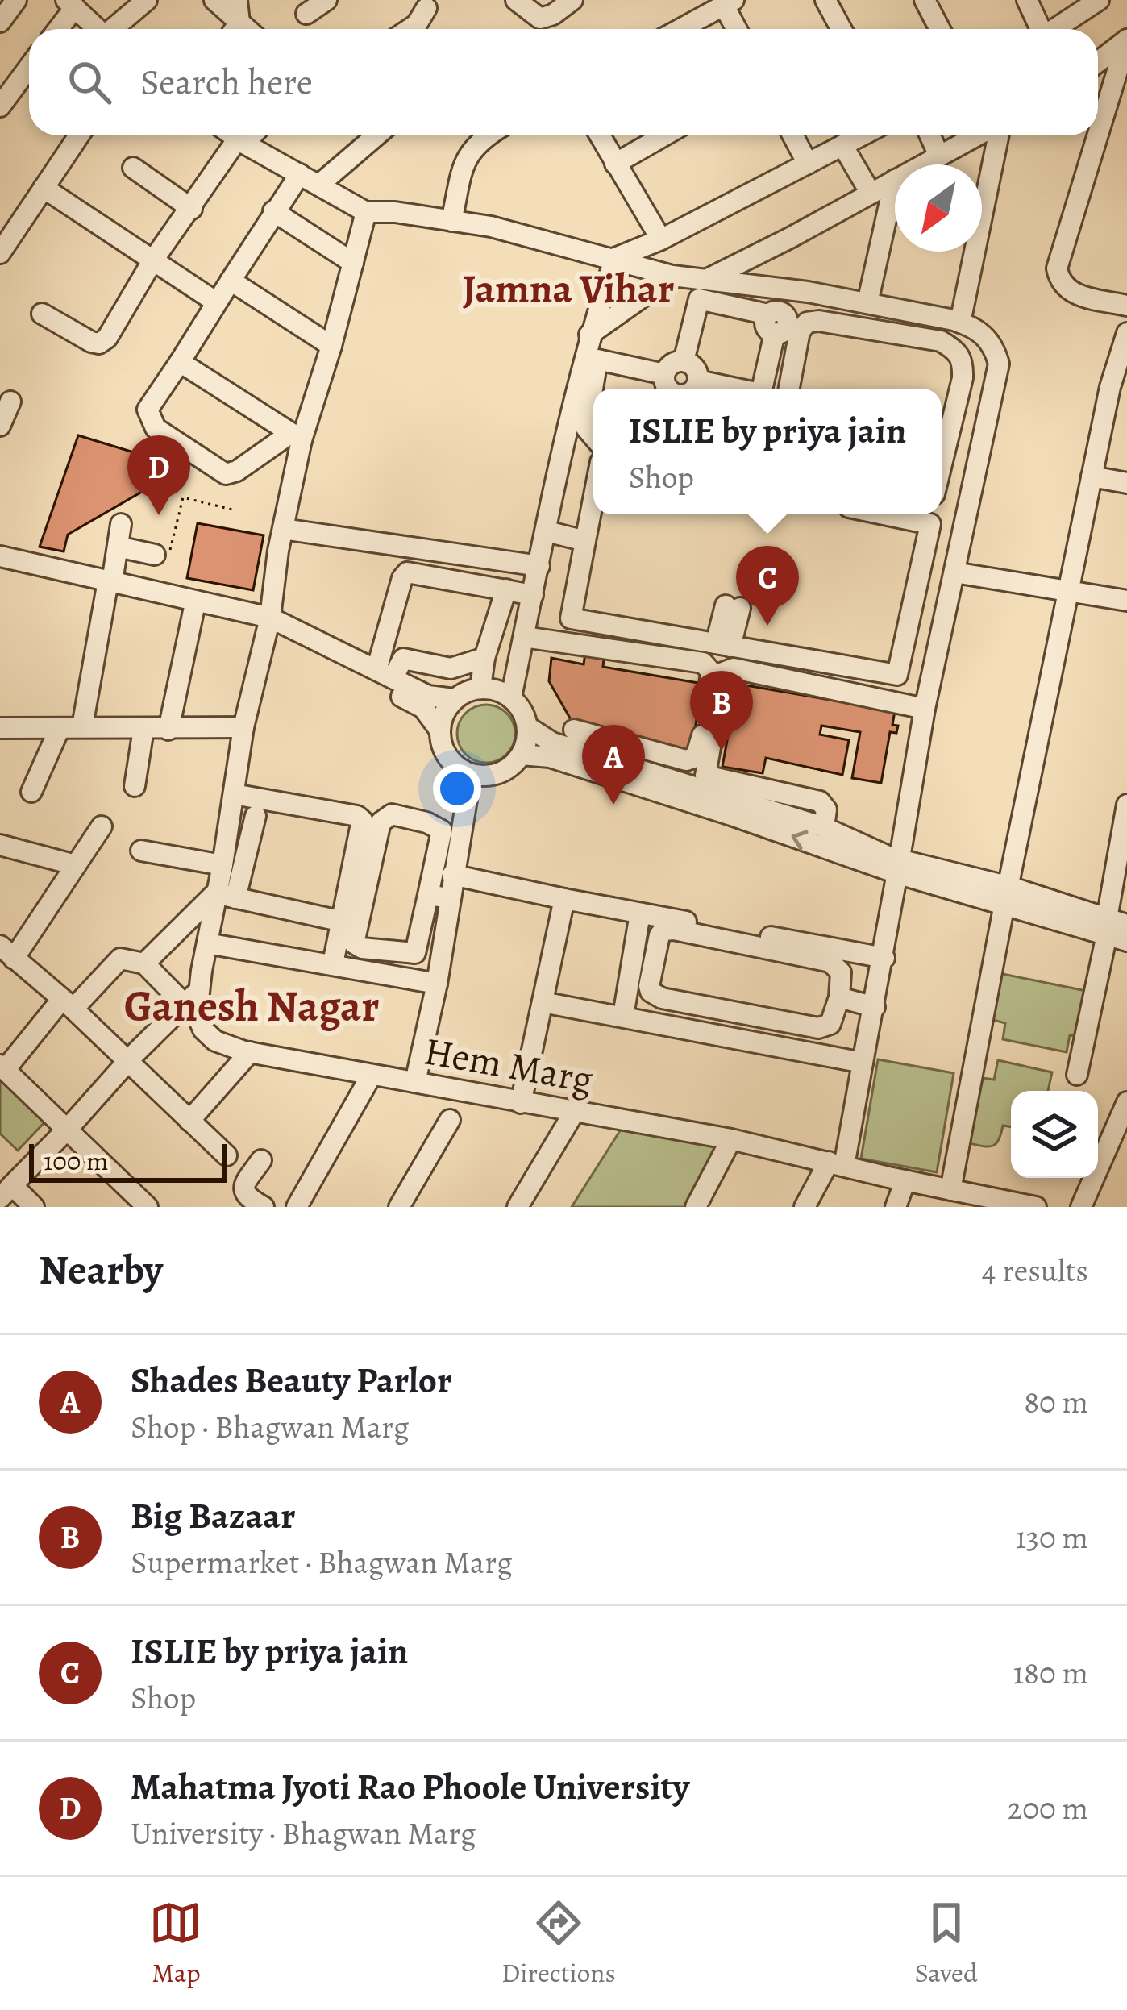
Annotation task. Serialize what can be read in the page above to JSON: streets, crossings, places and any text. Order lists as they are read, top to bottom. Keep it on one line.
{"streets":{"street":["Hem Marg"]},"districts":["Jamna Vihar","Ganesh Nagar"],"scale_bar":"100 m","north":"bottom left","page":{"search":"Search here","popup":["ISLIE by priya jain","Shop"],"pins":["D","C","B","A"],"scale":"100 m","heading":["Nearby","4 results"],"list":[{"mark":"A","name":"Shades Beauty Parlor","note":"Shop · Bhagwan Marg","value":"80 m"},{"mark":"B","name":"Big Bazaar","note":"Supermarket · Bhagwan Marg","value":"130 m"},{"mark":"C","name":"ISLIE by priya jain","note":"Shop","value":"180 m"},{"mark":"D","name":"Mahatma Jyoti Rao Phoole University","note":"University · Bhagwan Marg","value":"200 m"}],"nav":["Map","Directions","Saved"]}}
